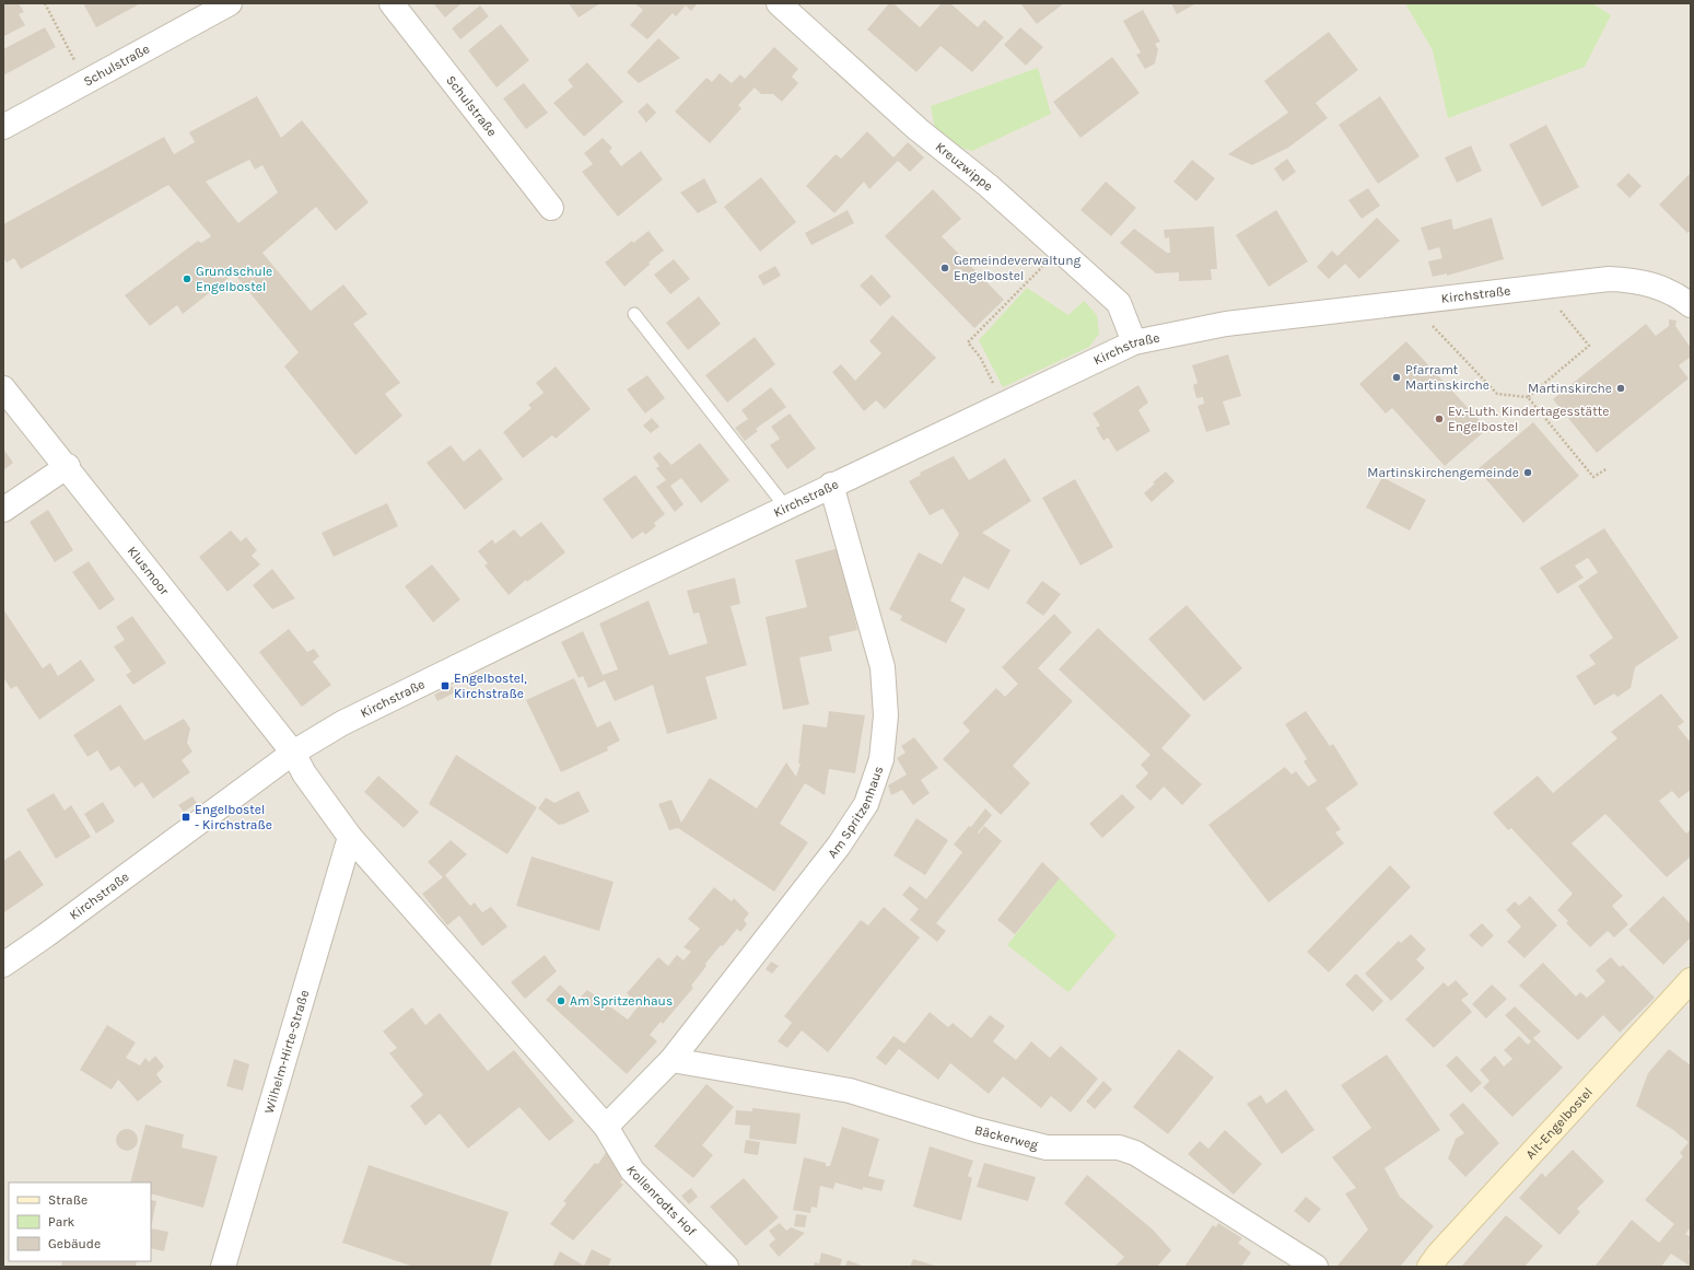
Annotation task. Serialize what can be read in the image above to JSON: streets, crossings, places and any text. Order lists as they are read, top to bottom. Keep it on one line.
{"streets":{"street":["Schulstraße","Kreuzwippe","Kirchstraße","Klusmoor","Am Spritzenhaus","Wilhelm-Hirte-Straße","Alt-Engelbostel","Bäckerweg","Kollenrodts Hof"]},"crossings":[["Kreuzwippe","Kirchstraße"],["Kirchstraße","Klusmoor"],["Kirchstraße","Am Spritzenhaus"],["Am Spritzenhaus","Bäckerweg"],["Am Spritzenhaus","Kollenrodts Hof"]],"places":{"other":["Gemeindeverwaltung Engelbostel","Grundschule Engelbostel","Pfarramt Martinskirche","Martinskirche","Ev.-Luth. Kindertagesstätte Engelbostel","Martinskirchengemeinde","Am Spritzenhaus"],"transit":["Engelbostel, Kirchstraße","Engelbostel - Kirchstraße"]},"legend":["Straße","Park","Gebäude"]}
